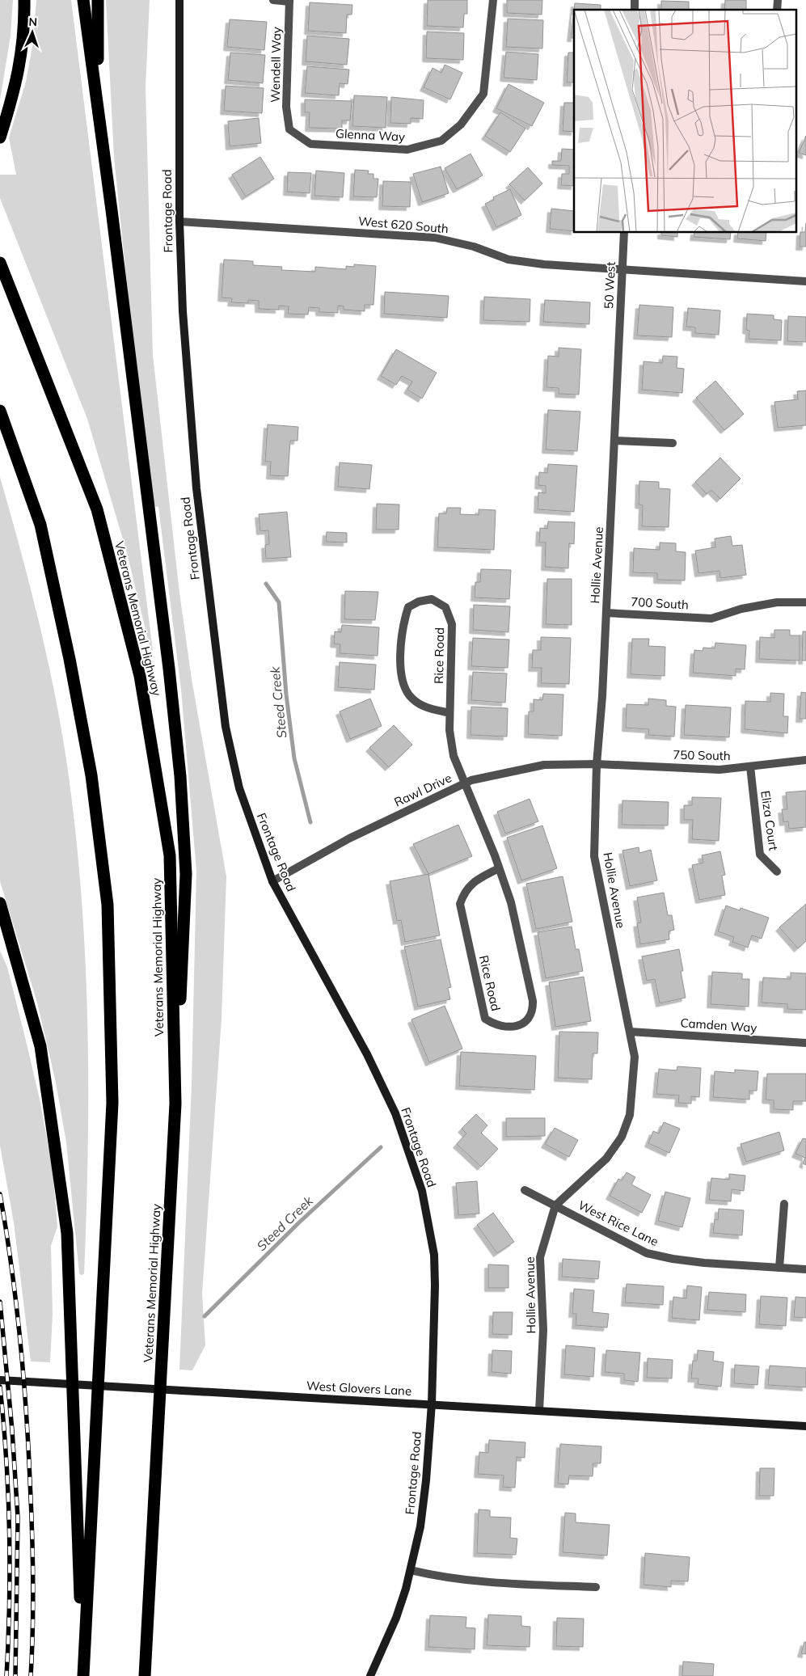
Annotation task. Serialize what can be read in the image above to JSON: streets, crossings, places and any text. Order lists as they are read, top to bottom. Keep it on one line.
{"streets":{"highway":["Veterans Memorial Highway"],"street":["Wendell Way","Glenna Way","Frontage Road","West 620 South","50 West","Hollie Avenue","700 South","Rice Road","750 South","Rawl Drive","Eliza Court","Camden Way","West Rice Lane","West Glovers Lane"]},"crossings":[["Wendell Way","Glenna Way"],["Frontage Road","West 620 South"],["Frontage Road","Rawl Drive"],["Frontage Road","West Glovers Lane"],["West 620 South","50 West"],["50 West","Hollie Avenue"],["Hollie Avenue","700 South"],["Hollie Avenue","750 South"],["Hollie Avenue","Rawl Drive"],["Hollie Avenue","Camden Way"],["Hollie Avenue","West Rice Lane"],["Hollie Avenue","West Glovers Lane"],["Rice Road","Rawl Drive"],["750 South","Rawl Drive"],["750 South","Eliza Court"]],"water":["Steed Creek"],"north":"top"}
